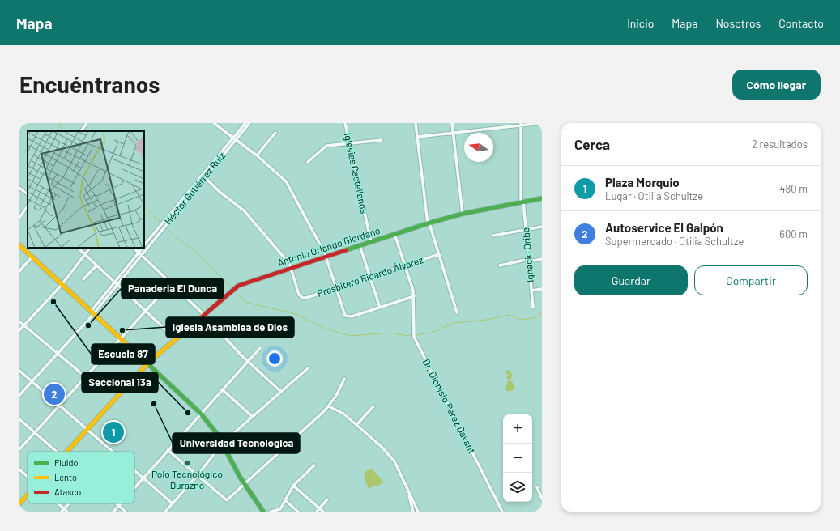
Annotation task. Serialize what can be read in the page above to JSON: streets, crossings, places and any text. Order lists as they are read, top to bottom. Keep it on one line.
{"streets":{"street":["Iglesias Castellanos","Héctor Gutiérrez Ruiz","Antonio Orlando Giordano","Ignacio Oribe","Presbítero Ricardo Álvarez","Dr. Dionisio Perez Davant"]},"crossings":[["Iglesias Castellanos","Antonio Orlando Giordano"],["Antonio Orlando Giordano","Ignacio Oribe"],["Antonio Orlando Giordano","Presbítero Ricardo Álvarez"],["Antonio Orlando Giordano","Dr. Dionisio Perez Davant"],["Presbítero Ricardo Álvarez","Dr. Dionisio Perez Davant"]],"places":["Escuela 87","Panaderia El Dunca","Iglesia Asamblea de Dios","Universidad Tecnologica","Seccional 13a","Polo Tecnológico Durazno"],"legend":["Fluido","Lento","Atasco"],"north":"left","page":{"header":"Mapa","nav":["Inicio","Mapa","Nosotros","Contacto"],"buttons":["Cómo llegar",["Guardar","Compartir"]],"title":"Encuéntranos","heading":["Cerca","2 resultados"],"list":[{"mark":"1","name":"Plaza Morquio","note":"Lugar · Otilia Schultze","value":"480 m"},{"mark":"2","name":"Autoservice El Galpón","note":"Supermercado · Otilia Schultze","value":"600 m"}],"pins":["2","1"],"map_buttons":["+","−"]}}
